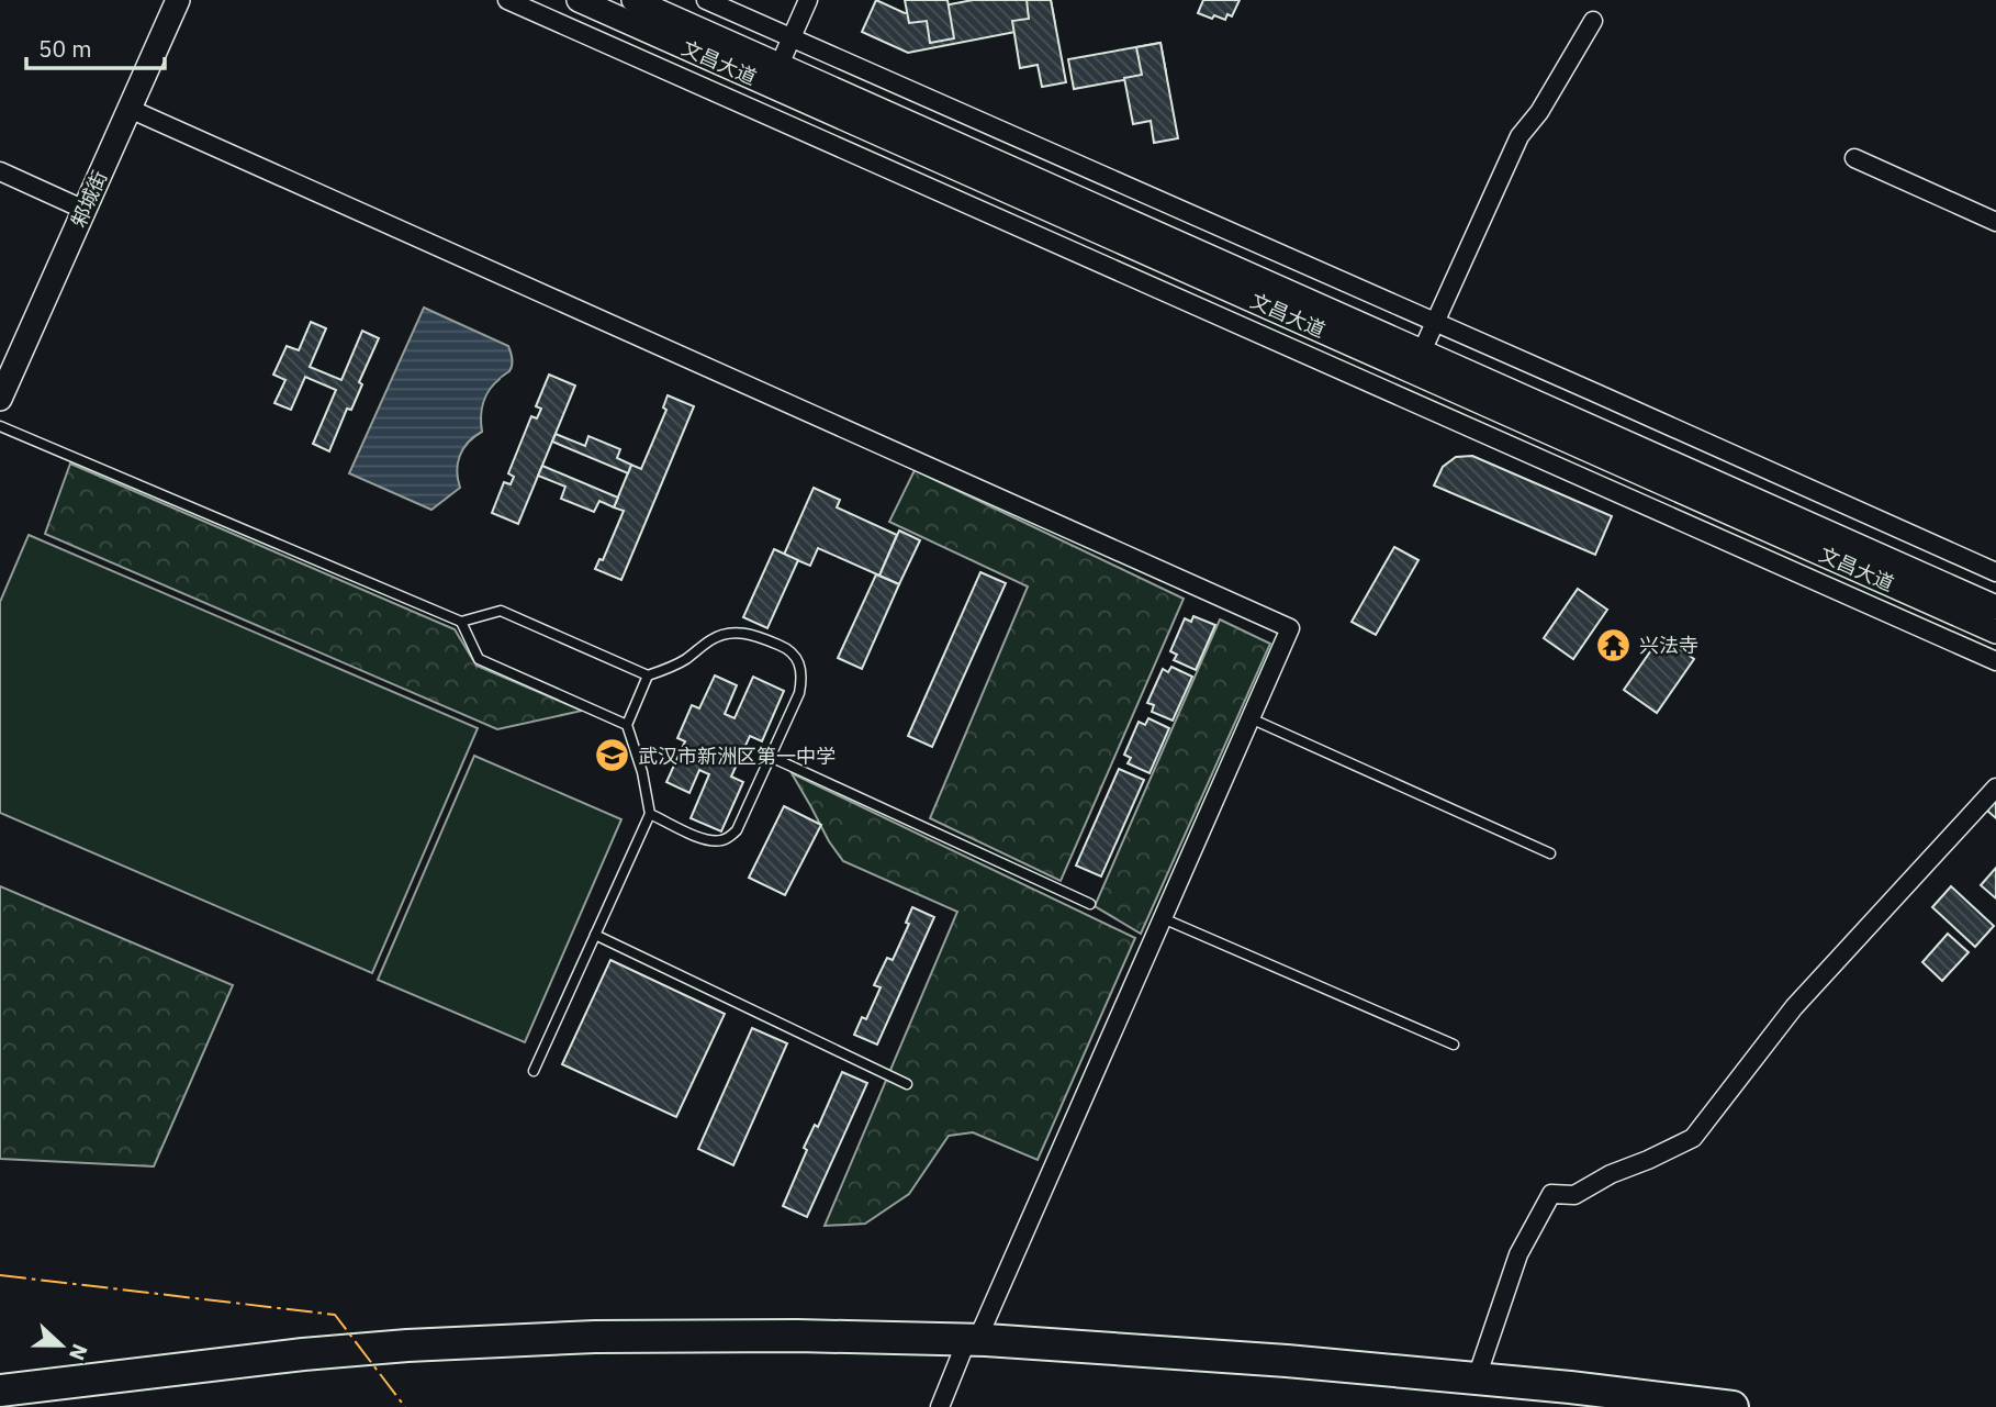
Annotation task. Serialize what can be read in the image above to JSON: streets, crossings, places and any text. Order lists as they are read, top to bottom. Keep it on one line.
{"streets":{"main road":["文昌大道","邾城街"]},"places":{"temple":["兴法寺"],"school or university":["武汉市新洲区第一中学"]},"scale_bar":"50 m","north":"right"}
